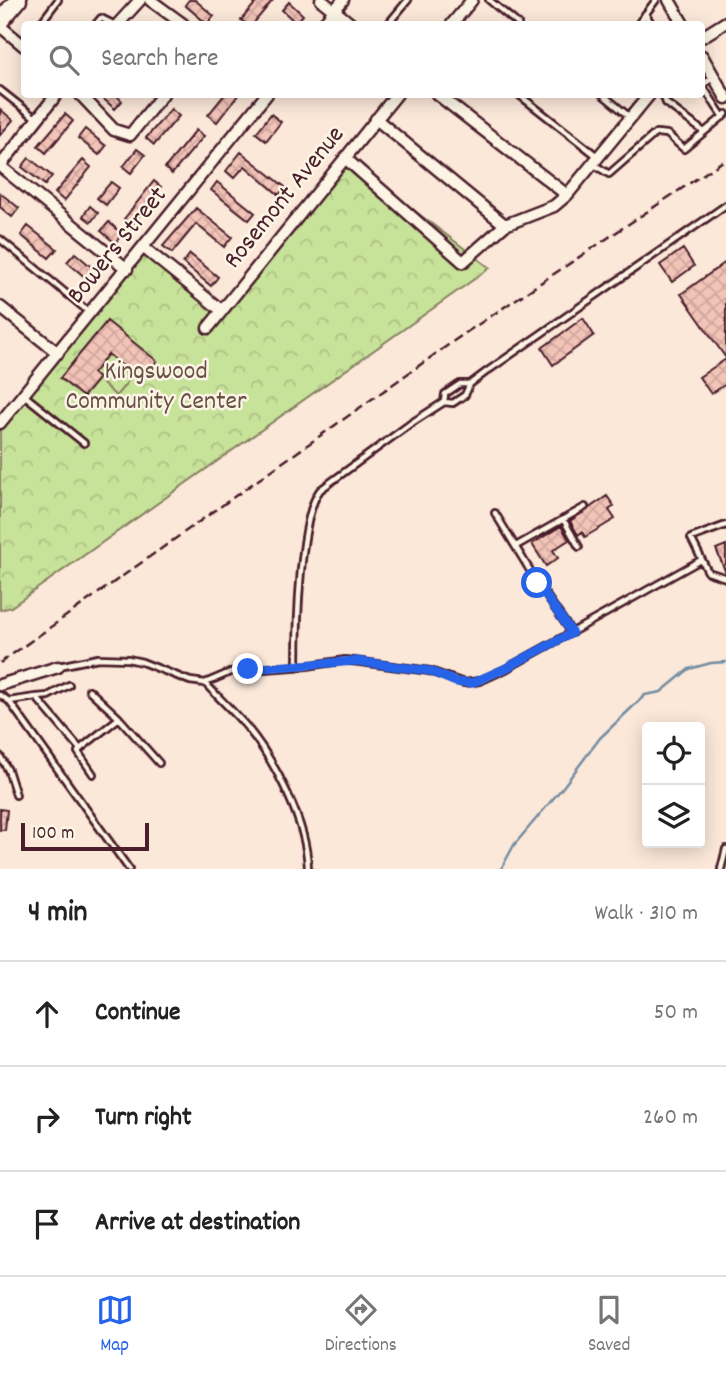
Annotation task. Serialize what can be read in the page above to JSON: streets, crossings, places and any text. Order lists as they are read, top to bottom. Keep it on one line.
{"streets":{"street":["Rosemont Avenue","Bowers Street"]},"parks":["Kingswood Community Center"],"scale_bar":"100 m","page":{"search":"Search here","scale":"100 m","heading":["4 min","Walk · 310 m"],"list":[["Continue","50 m"],["Turn right","260 m"],"Arrive at destination"],"nav":["Map","Directions","Saved"]}}
